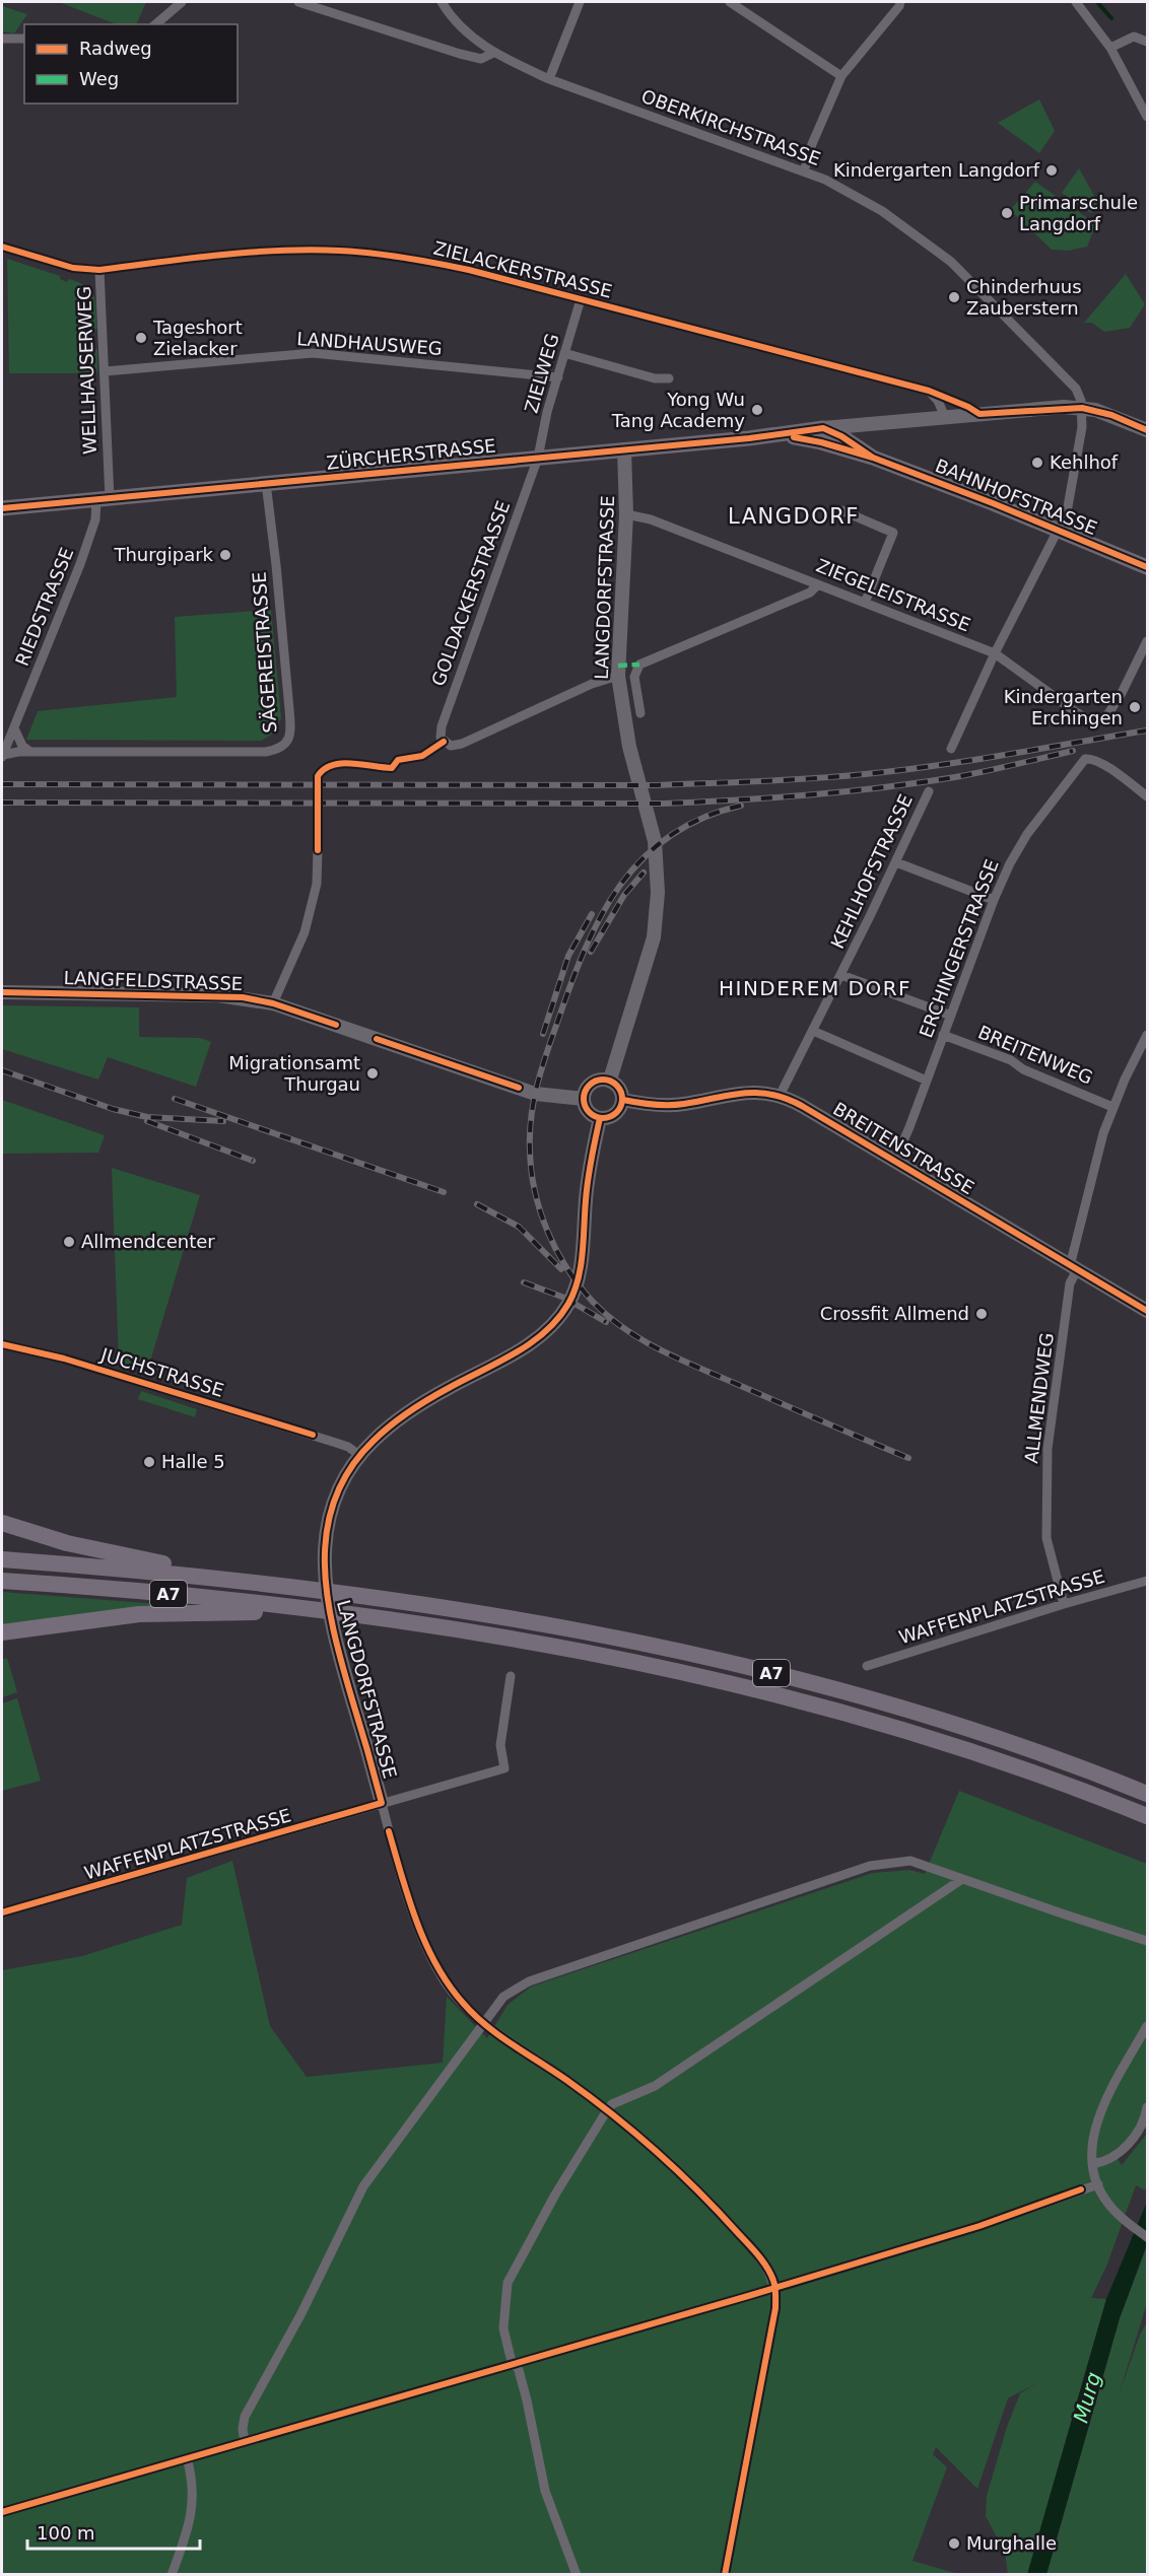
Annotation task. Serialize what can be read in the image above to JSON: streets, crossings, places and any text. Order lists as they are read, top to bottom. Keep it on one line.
{"streets":{"highway":["A7"],"main road":["ZÜRCHERSTRASSE","BAHNHOFSTRASSE"],"street":["OBERKIRCHSTRASSE","ZIELACKERSTRASSE","LANDHAUSWEG","WELLHAUSERWEG","ZIELWEG","LANGDORFSTRASSE","GOLDACKERSTRASSE","ZIEGELEISTRASSE","RIEDSTRASSE","SÄGEREISTRASSE","KEHLHOFSTRASSE","ERCHINGERSTRASSE","LANGFELDSTRASSE","BREITENWEG","BREITENSTRASSE","JUCHSTRASSE","ALLMENDWEG","WAFFENPLATZSTRASSE"]},"crossings":[["OBERKIRCHSTRASSE","ZÜRCHERSTRASSE"],["ZIELACKERSTRASSE","WELLHAUSERWEG"],["ZIELACKERSTRASSE","ZIELWEG"],["ZIELACKERSTRASSE","ZÜRCHERSTRASSE"],["LANDHAUSWEG","WELLHAUSERWEG"],["LANDHAUSWEG","ZIELWEG"],["WELLHAUSERWEG","ZÜRCHERSTRASSE"],["WELLHAUSERWEG","RIEDSTRASSE"],["ZIELWEG","ZÜRCHERSTRASSE"],["ZIELWEG","GOLDACKERSTRASSE"],["ZÜRCHERSTRASSE","BAHNHOFSTRASSE"],["ZÜRCHERSTRASSE","LANGDORFSTRASSE"],["ZÜRCHERSTRASSE","GOLDACKERSTRASSE"],["ZÜRCHERSTRASSE","RIEDSTRASSE"],["ZÜRCHERSTRASSE","SÄGEREISTRASSE"],["LANGDORFSTRASSE","GOLDACKERSTRASSE"],["LANGDORFSTRASSE","ZIEGELEISTRASSE"],["LANGDORFSTRASSE","LANGFELDSTRASSE"],["LANGDORFSTRASSE","BREITENSTRASSE"],["LANGDORFSTRASSE","JUCHSTRASSE"],["LANGDORFSTRASSE","WAFFENPLATZSTRASSE"],["RIEDSTRASSE","SÄGEREISTRASSE"],["KEHLHOFSTRASSE","BREITENSTRASSE"],["ERCHINGERSTRASSE","BREITENWEG"],["ERCHINGERSTRASSE","BREITENSTRASSE"],["LANGFELDSTRASSE","BREITENSTRASSE"],["BREITENWEG","ALLMENDWEG"],["BREITENSTRASSE","ALLMENDWEG"],["ALLMENDWEG","WAFFENPLATZSTRASSE"]],"districts":["LANGDORF","HINDEREM DORF"],"water":["Murg"],"places":["Kindergarten Langdorf","Primarschule Langdorf","Chinderhuus Zauberstern","Tageshort Zielacker","Yong Wu Tang Academy","Kehlhof","Thurgipark","Kindergarten Erchingen","Migrationsamt Thurgau","Allmendcenter","Crossfit Allmend","Halle 5","Murghalle"],"legend":["Radweg","Weg"],"scale_bar":"100 m"}
